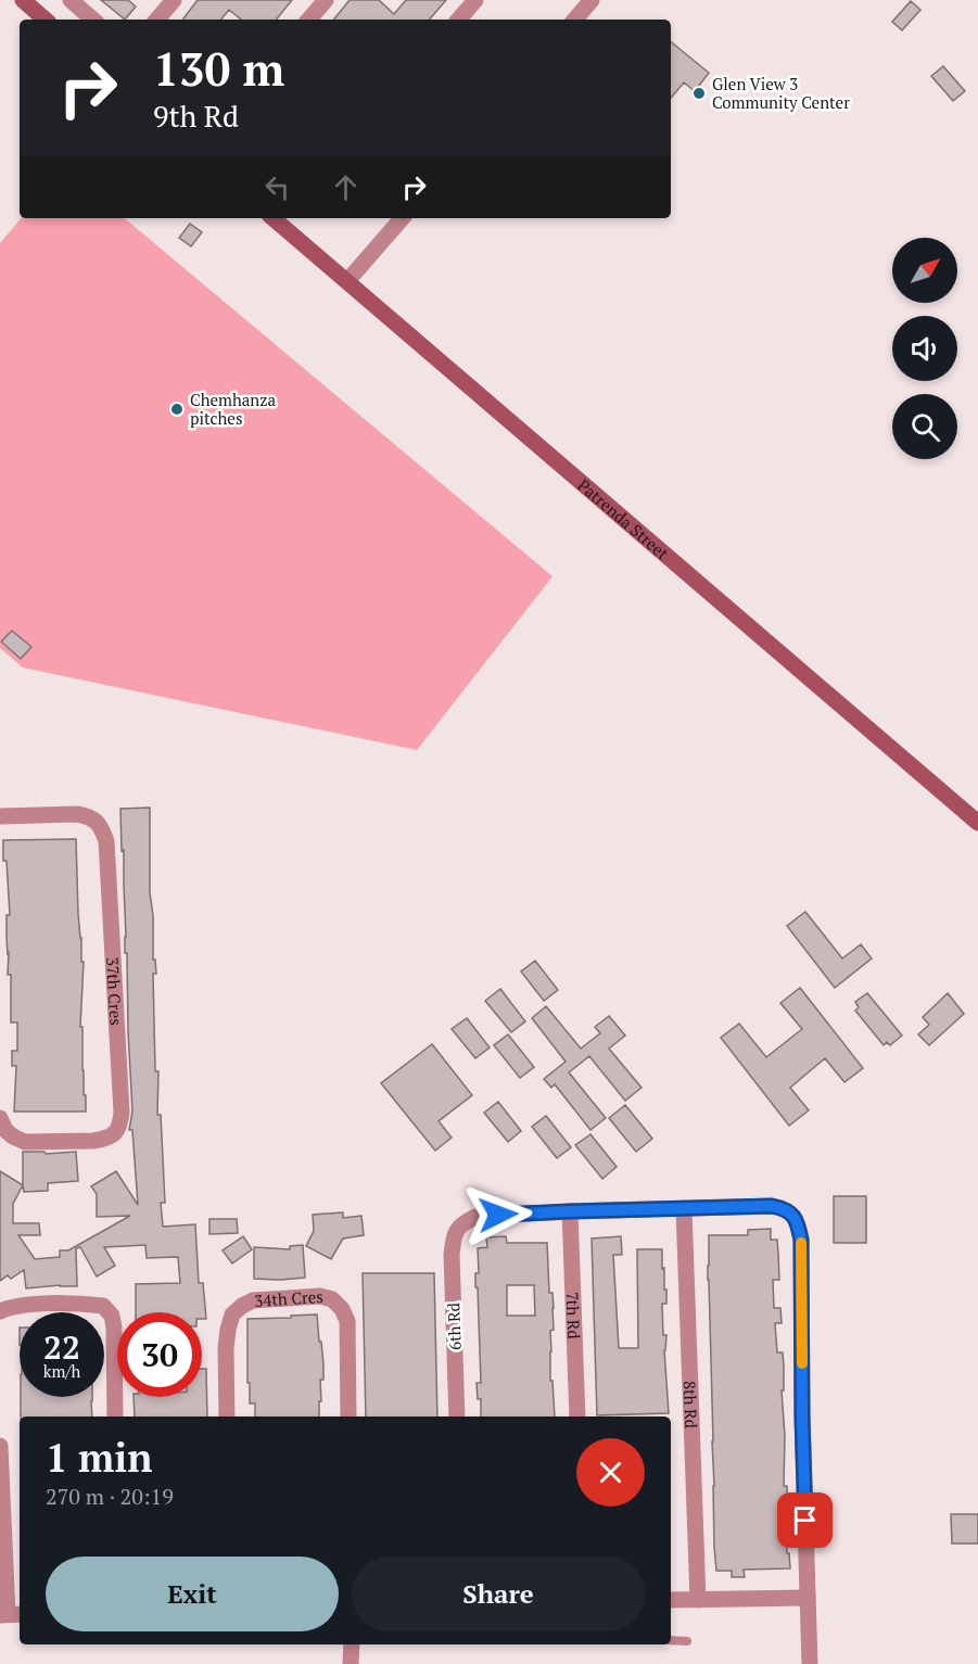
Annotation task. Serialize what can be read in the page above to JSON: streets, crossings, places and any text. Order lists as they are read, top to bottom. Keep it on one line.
{"streets":{"street":["Patrenda Street","37th Cres","34th Cres","7th Rd","6th Rd","8th Rd"]},"crossings":[["7th Rd","6th Rd"]],"places":["Glen View 3 Community Center","Chemhanza pitches"],"north":"top right","page":{"turn":["130 m","9th Rd"],"speed":"22 km/h","limit":"30","heading":["1 min","270 m · 20:19"],"buttons":["Exit","Share"]}}
